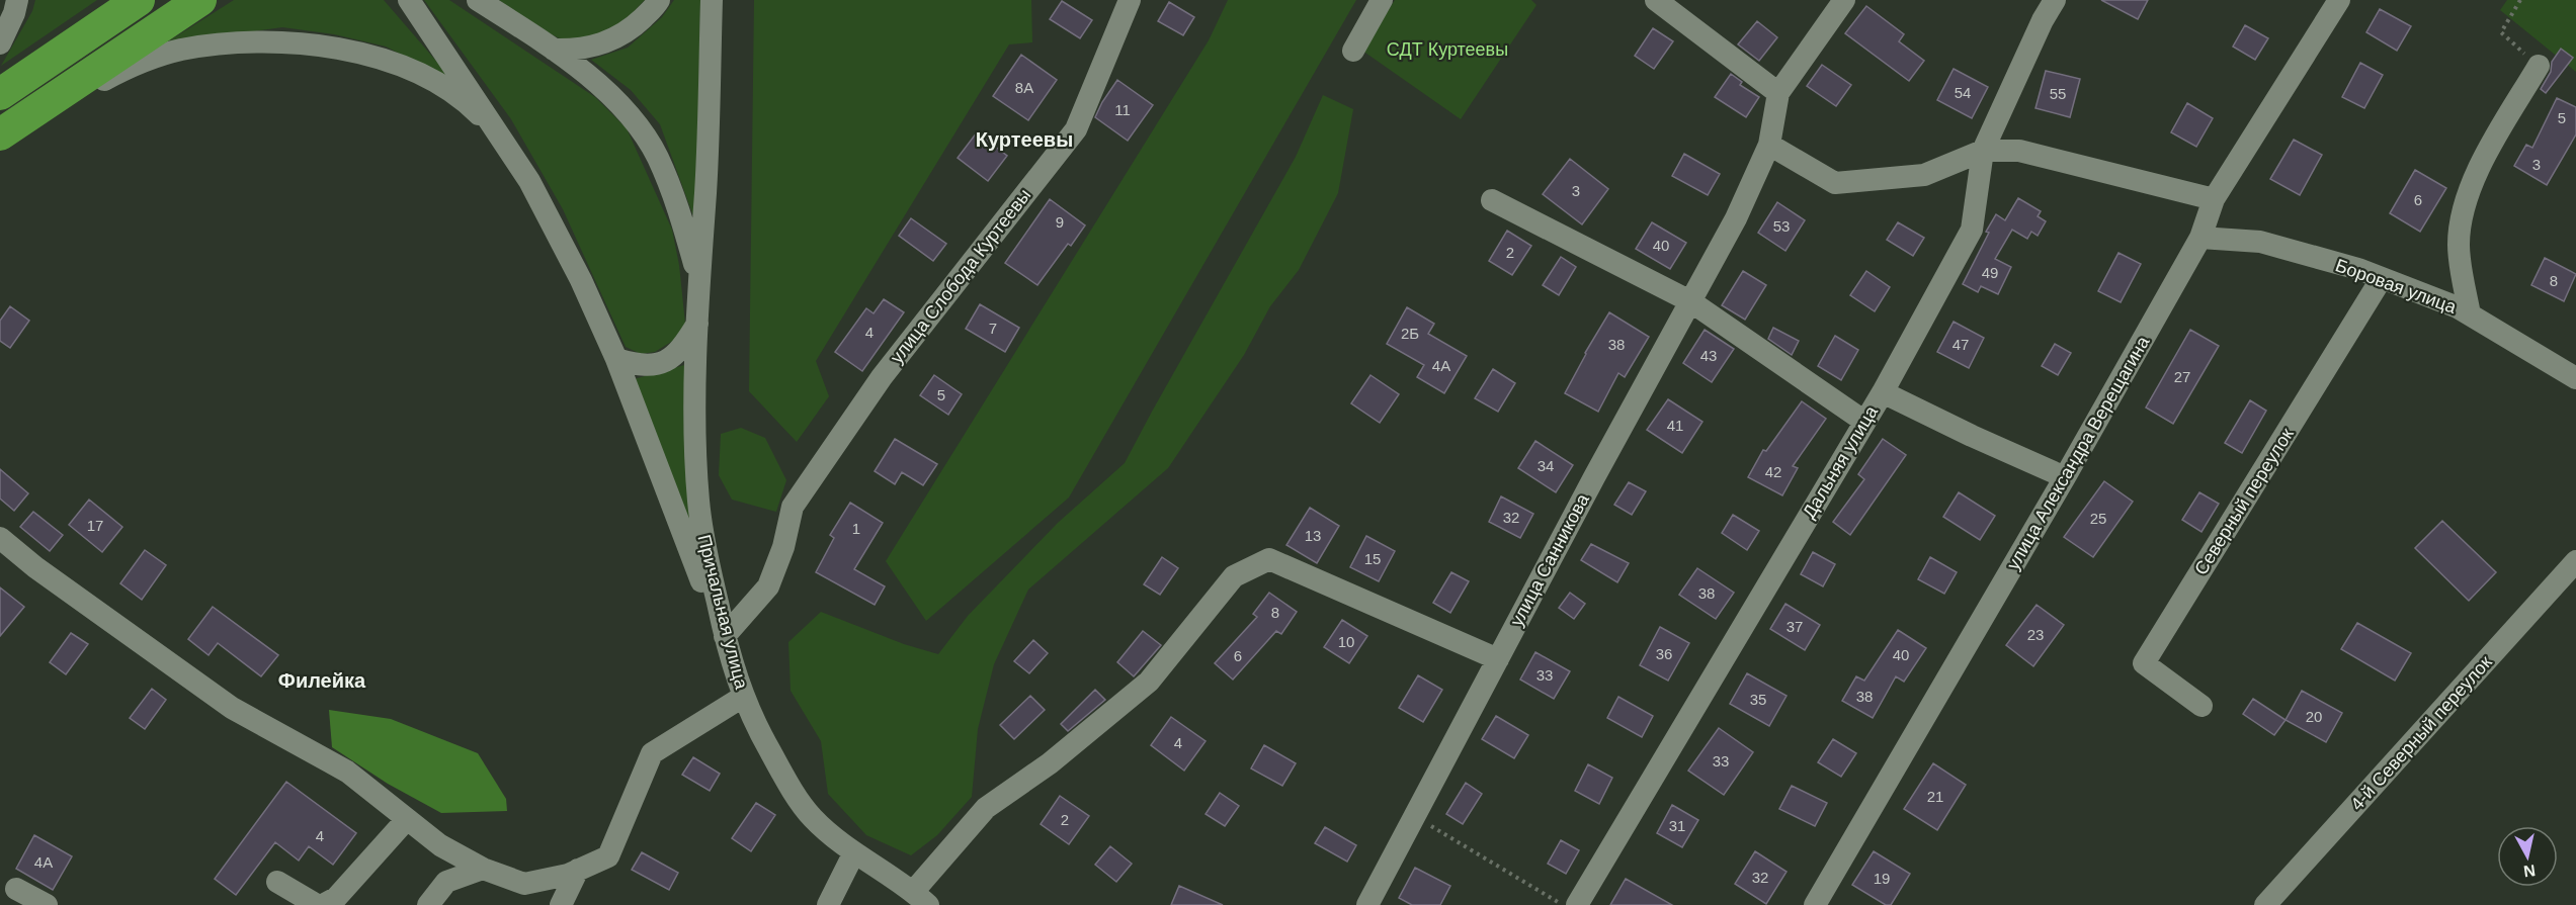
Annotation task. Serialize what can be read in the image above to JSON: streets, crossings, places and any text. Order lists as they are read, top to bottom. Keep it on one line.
{"streets":{"street":["улица Слобода Куртеевы","Боровая улица","улица Александра Верещагина","Дальняя улица","Северный переулок","улица Санникова","Причальная улица","4-й Северный переулок"]},"crossings":[["улица Слобода Куртеевы","Причальная улица"],["Боровая улица","улица Александра Верещагина"],["Боровая улица","Северный переулок"]],"districts":["Куртеевы","Филейка"],"parks":["СДТ Куртеевы"],"house_numbers":["8А","54","55","11","5","3","3","6","9","53","40","2","49","8","7","4","2Б","38","47","43","4А","27","5","41","34","42","32","25","17","1","13","15","38","8","37","23","10","36","40","6","33","38","35","20","4","33","21","2","31","4","4А","32","19"],"north":"bottom"}
